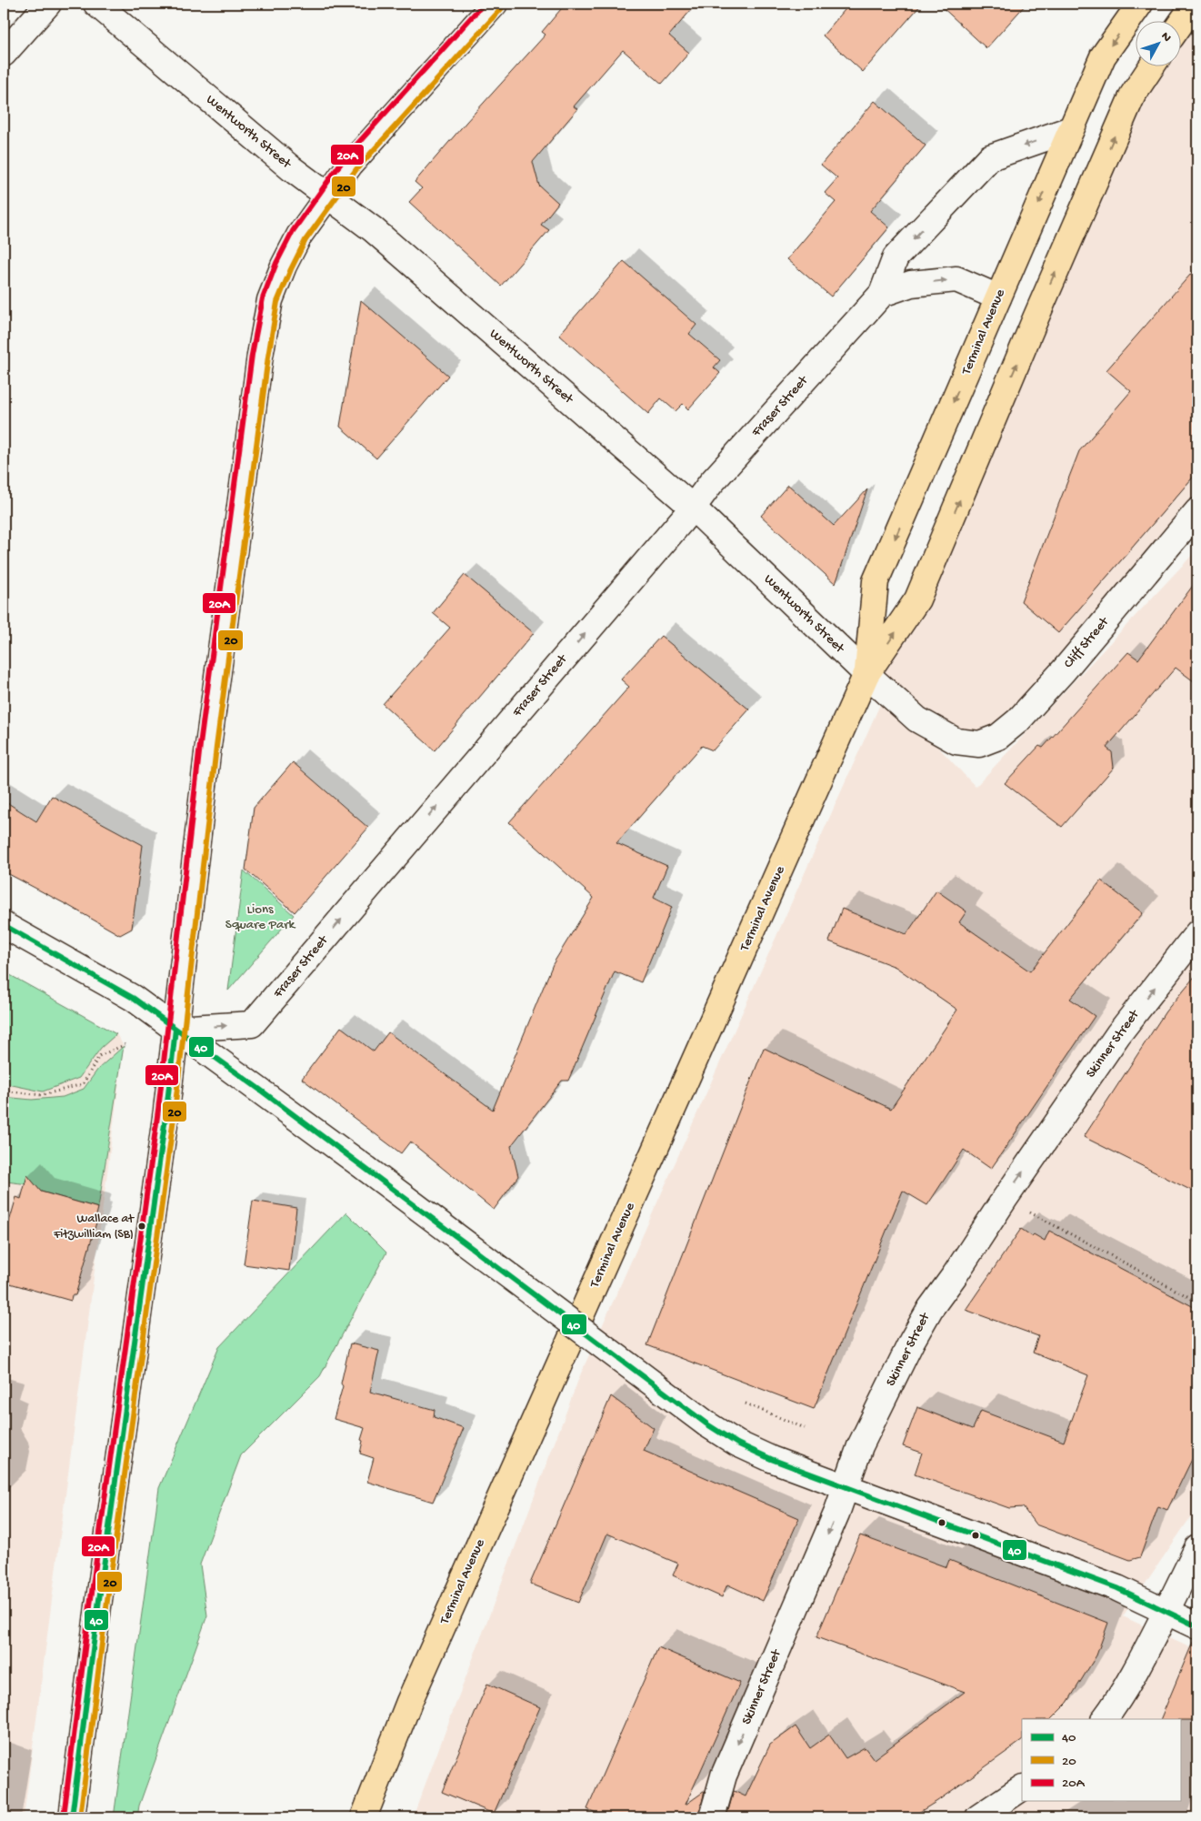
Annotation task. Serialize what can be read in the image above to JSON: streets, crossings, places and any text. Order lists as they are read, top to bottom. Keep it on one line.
{"streets":{"highway":["Terminal Avenue"],"street":["Wentworth Street","Fraser Street","Cliff Street","Skinner Street"]},"crossings":[["Wentworth Street","Terminal Avenue"],["Wentworth Street","Fraser Street"],["Wentworth Street","Cliff Street"],["Terminal Avenue","Fraser Street"]],"parks":["Lions Square Park"],"places":["Wallace at Fitzwilliam (SB)"],"lines":["transit line 20A","transit line 20","transit line 40"],"legend":["40","20","20A"],"north":"top right"}
